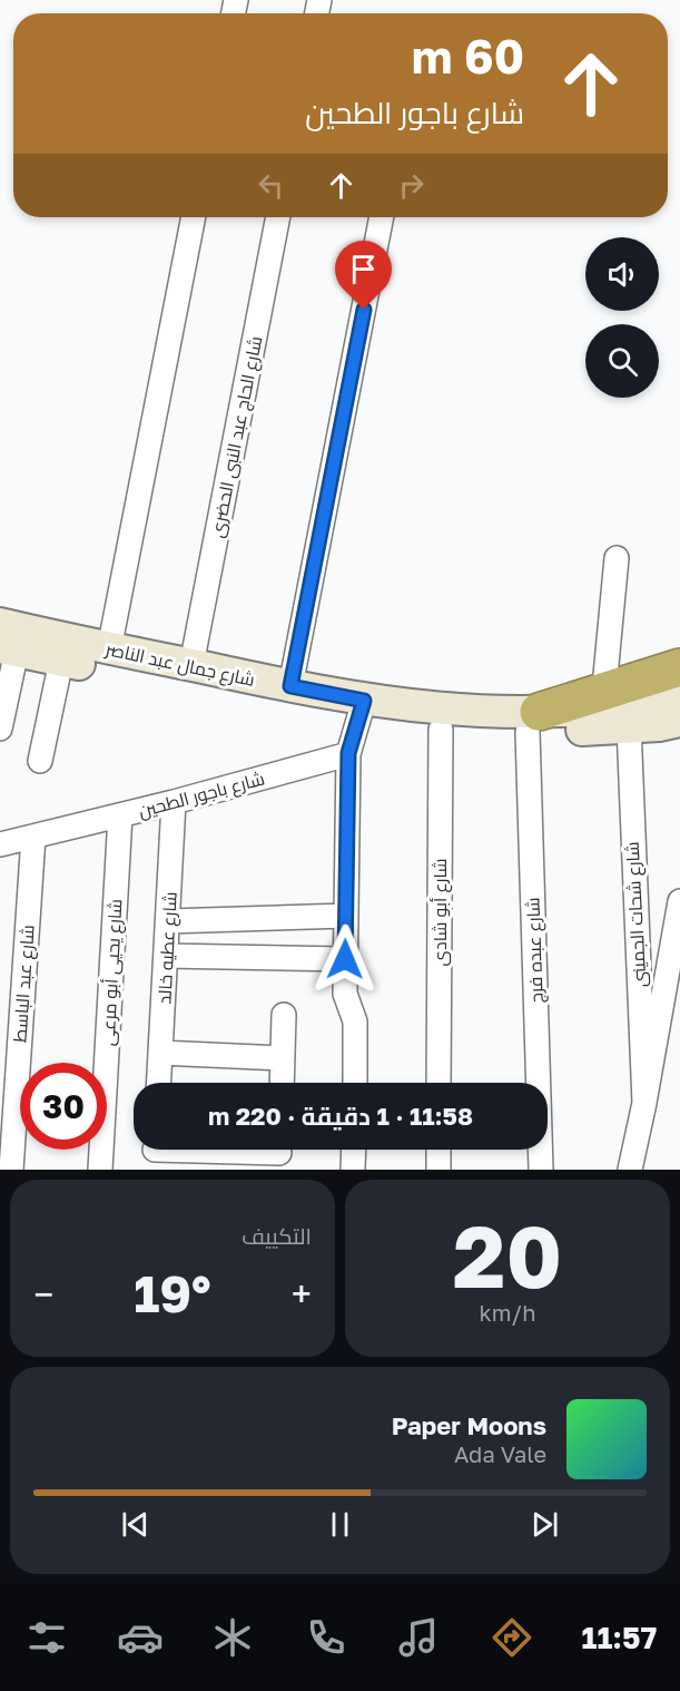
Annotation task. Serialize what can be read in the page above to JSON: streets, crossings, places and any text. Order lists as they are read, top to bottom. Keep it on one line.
{"streets":{"street":["شارع الحاج عبد النبى الحضرى","شارع جمال عبد الناصر","شارع باجور الطحين","شارع أبو شادى","شارع شحات الجمينى","شارع عطيه خالد","شارع عبده فرج","شارع يحيى أبو مرعى","شارع عبد الباسط"]},"crossings":[["شارع الحاج عبد النبى الحضرى","شارع جمال عبد الناصر"],["شارع جمال عبد الناصر","شارع أبو شادى"],["شارع جمال عبد الناصر","شارع شحات الجمينى"],["شارع جمال عبد الناصر","شارع عبده فرج"],["شارع باجور الطحين","شارع عطيه خالد"],["شارع باجور الطحين","شارع يحيى أبو مرعى"],["شارع باجور الطحين","شارع عبد الباسط"]],"page":{"turn":["60 m","شارع باجور الطحين"],"limit":"30","trip":"11:58 · 1 دقيقة · 220 m","tile":[["20","km/h"],"التكييف"],"heat":["−","19°","+"],"song":["Paper Moons","Ada Vale"],"tabs":"11:57"}}
